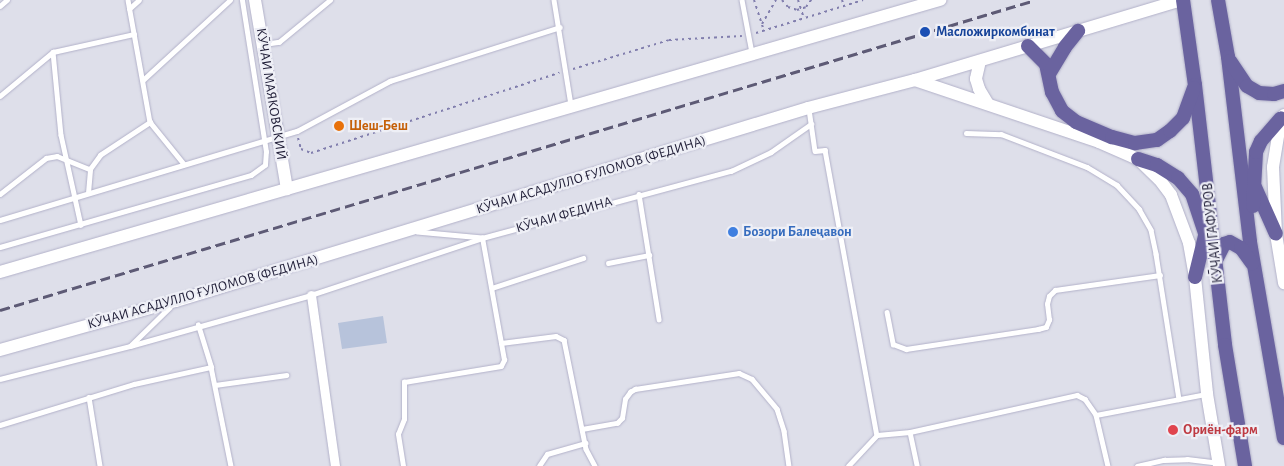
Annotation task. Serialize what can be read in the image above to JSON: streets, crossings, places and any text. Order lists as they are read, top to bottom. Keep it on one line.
{"streets":{"main road":["КӮЧАИ ГАФУРОВ"],"street":["КӮЧАИ МАЯКОВСКИЙ","КӮЧАИ АСАДУЛЛО ҒУЛОМОВ (ФЕДИНА)"],"lane":["КӮЧАИ ФЕДИНА"]},"crossings":[["КӮЧАИ АСАДУЛЛО ҒУЛОМОВ (ФЕДИНА)","КӮЧАИ ГАФУРОВ"]],"places":["Масложиркомбинат","Шеш-Беш","Бозори Балеҷавон","Ориён-фарм"]}
